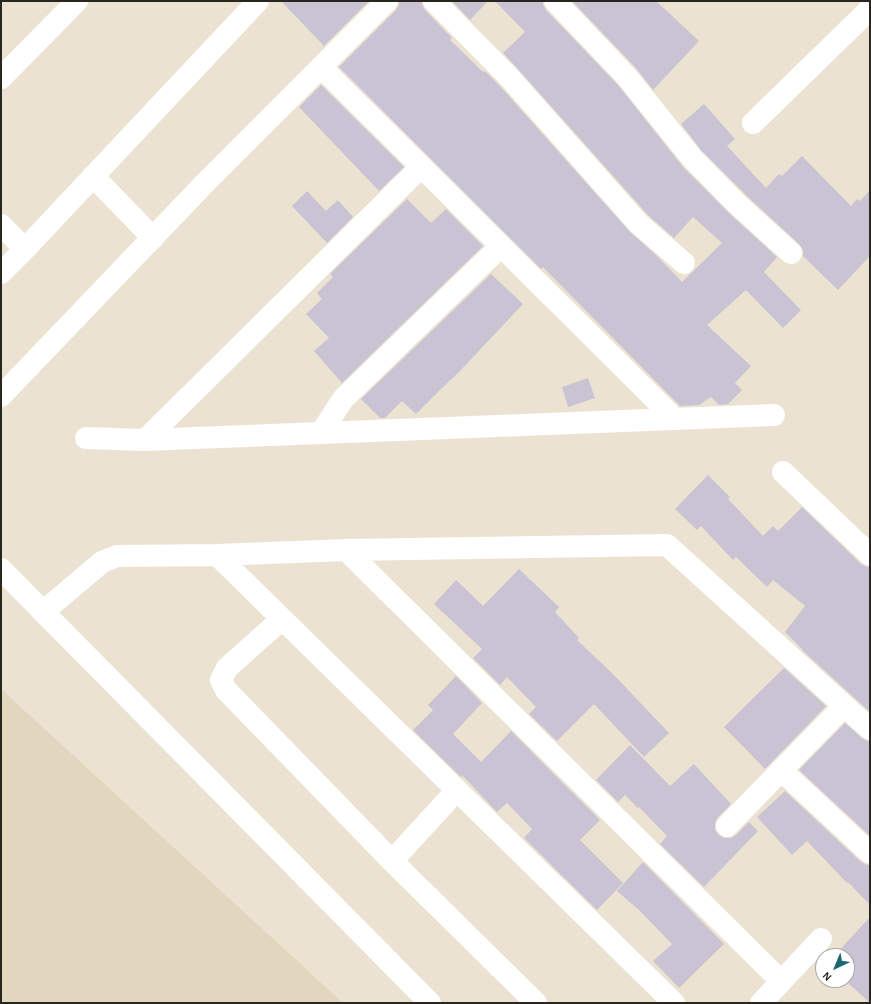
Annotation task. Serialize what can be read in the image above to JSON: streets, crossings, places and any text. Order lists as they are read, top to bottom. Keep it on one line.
{"north":"bottom left"}
